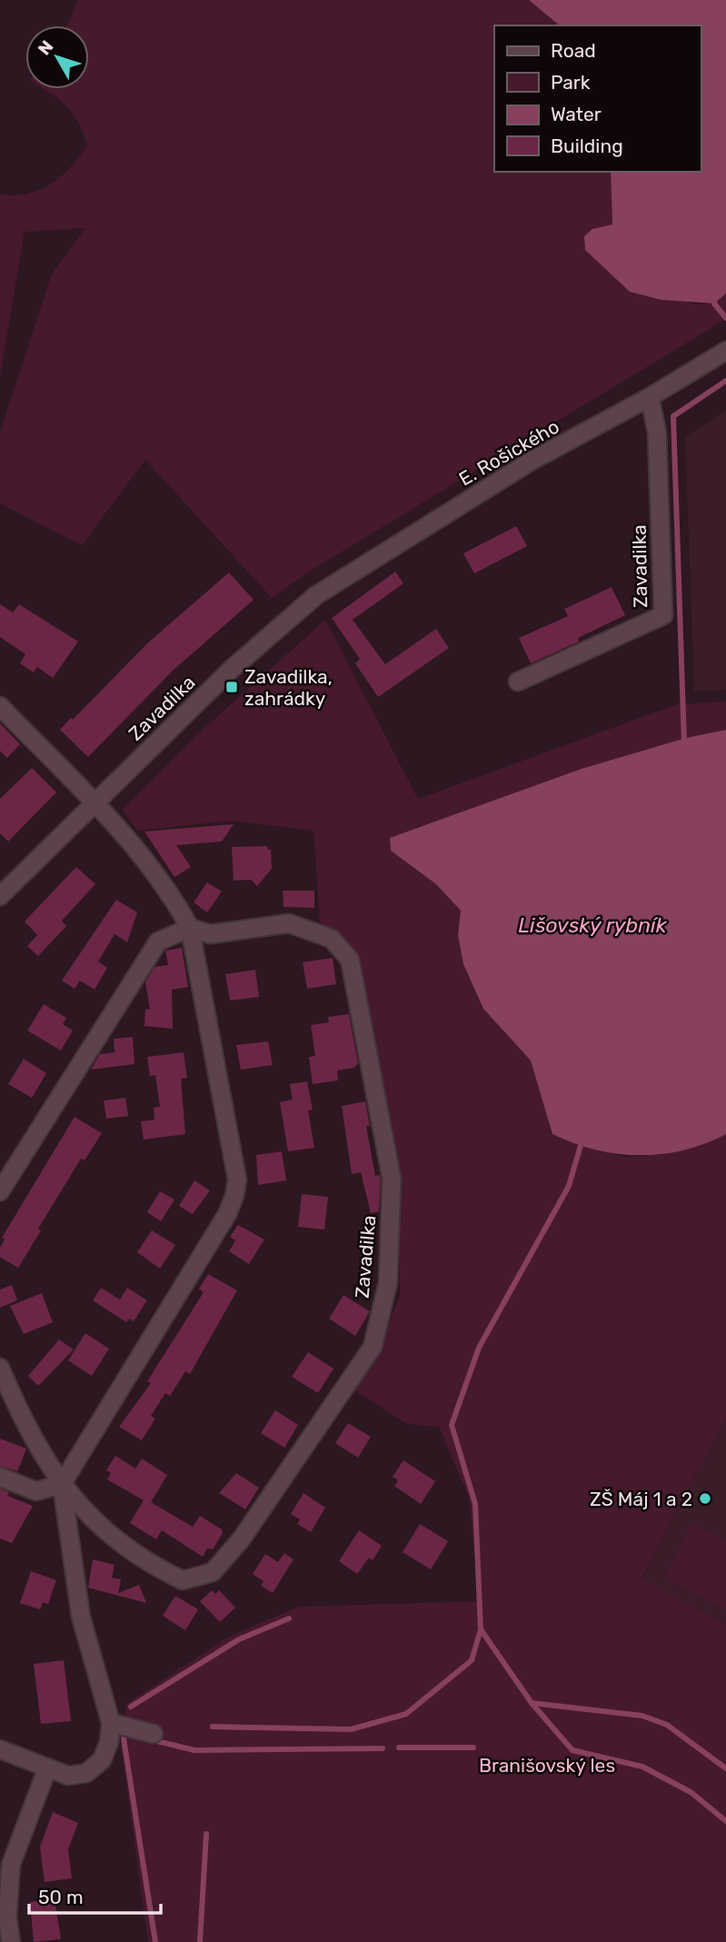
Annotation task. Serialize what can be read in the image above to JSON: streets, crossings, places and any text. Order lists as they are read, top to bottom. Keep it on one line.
{"streets":{"street":["E. Rošického","Zavadilka"]},"crossings":[["E. Rošického","Zavadilka"]],"water":["Lišovský rybník"],"parks":["Branišovský les"],"places":{"transit":["Zavadilka, zahrádky"],"other":["ZŠ Máj 1 a 2"]},"legend":["Road","Park","Water","Building"],"scale_bar":"50 m","north":"top left"}
